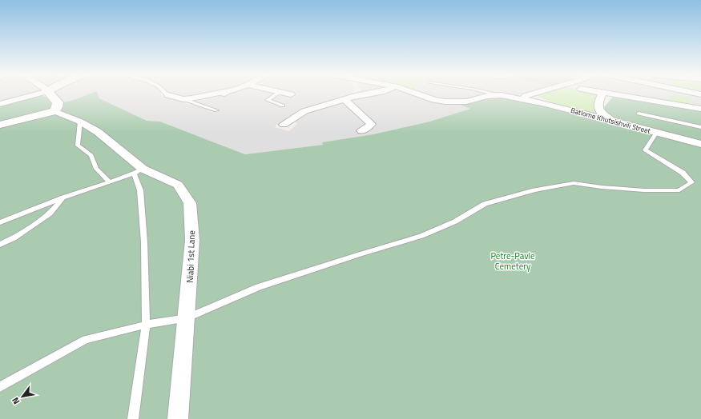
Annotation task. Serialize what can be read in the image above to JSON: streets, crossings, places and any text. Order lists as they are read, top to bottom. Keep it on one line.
{"streets":{"street":["Batlome Khutsishvili Street","Niabi 1st Lane"]},"parks":["Petre-Pavle Cemetery"],"north":"bottom left"}
